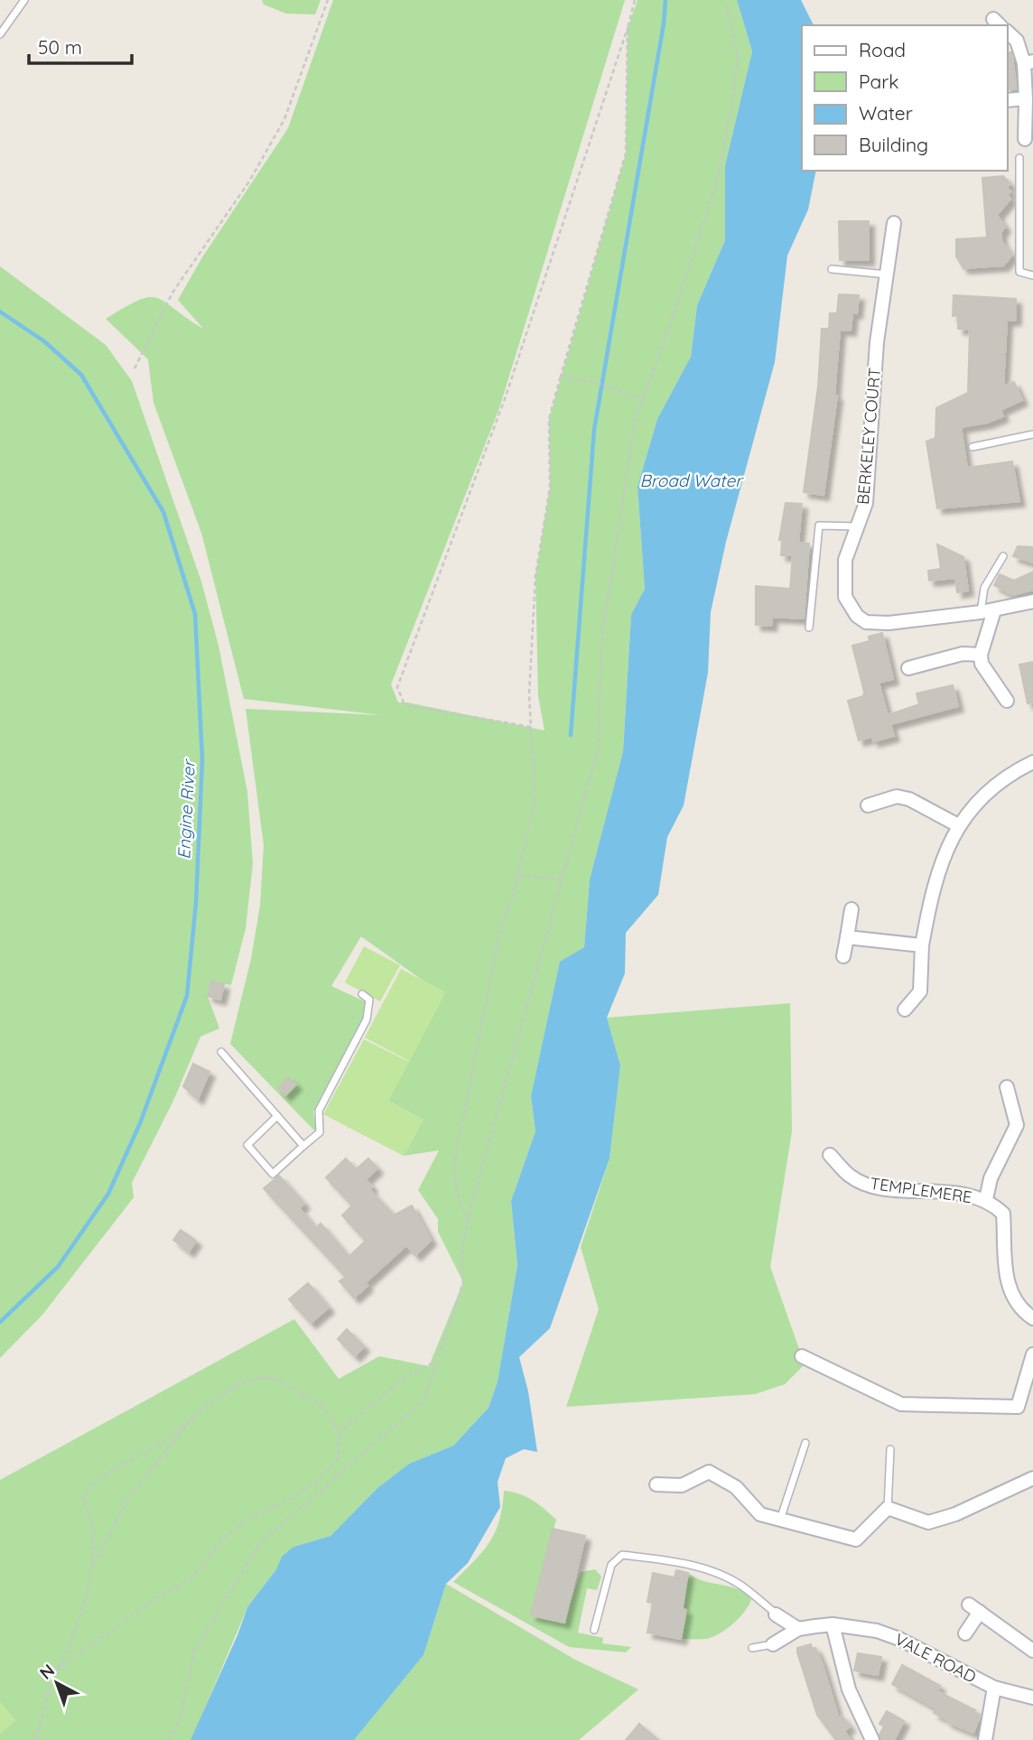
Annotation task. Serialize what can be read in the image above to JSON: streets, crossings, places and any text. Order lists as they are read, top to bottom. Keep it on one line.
{"streets":{"street":["BERKELEY COURT","TEMPLEMERE","VALE ROAD"]},"water":["Broad Water","Engine River"],"legend":["Road","Park","Water","Building"],"scale_bar":"50 m","north":"top left"}
